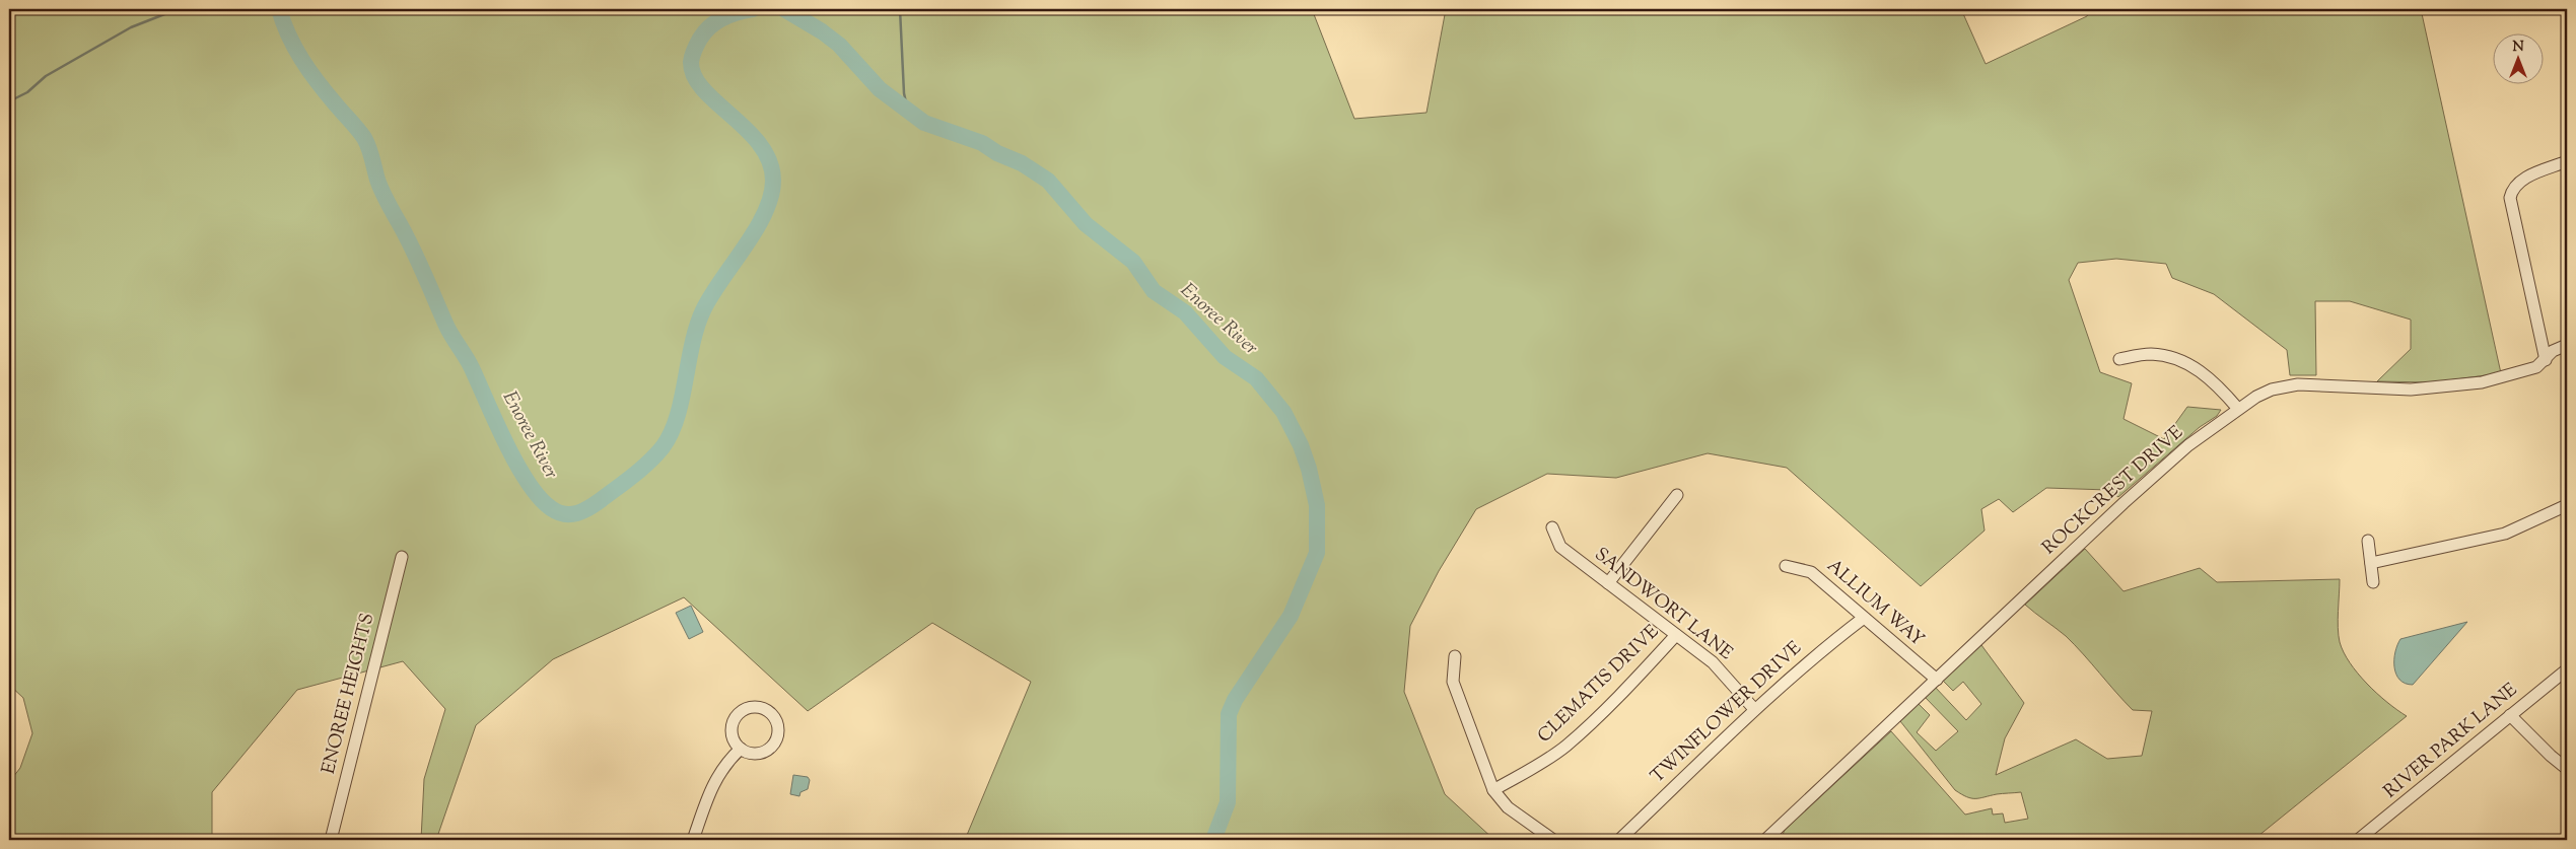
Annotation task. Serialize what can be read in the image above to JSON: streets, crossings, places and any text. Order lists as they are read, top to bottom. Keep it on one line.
{"streets":{"street":["ROCKCREST DRIVE","ALLIUM WAY","SANDWORT LANE","CLEMATIS DRIVE","ENOREE HEIGHTS","TWINFLOWER DRIVE","RIVER PARK LANE"]},"crossings":[["ROCKCREST DRIVE","ALLIUM WAY"],["ALLIUM WAY","TWINFLOWER DRIVE"],["SANDWORT LANE","CLEMATIS DRIVE"],["SANDWORT LANE","TWINFLOWER DRIVE"]],"water":["Enoree River"],"north":"top"}
